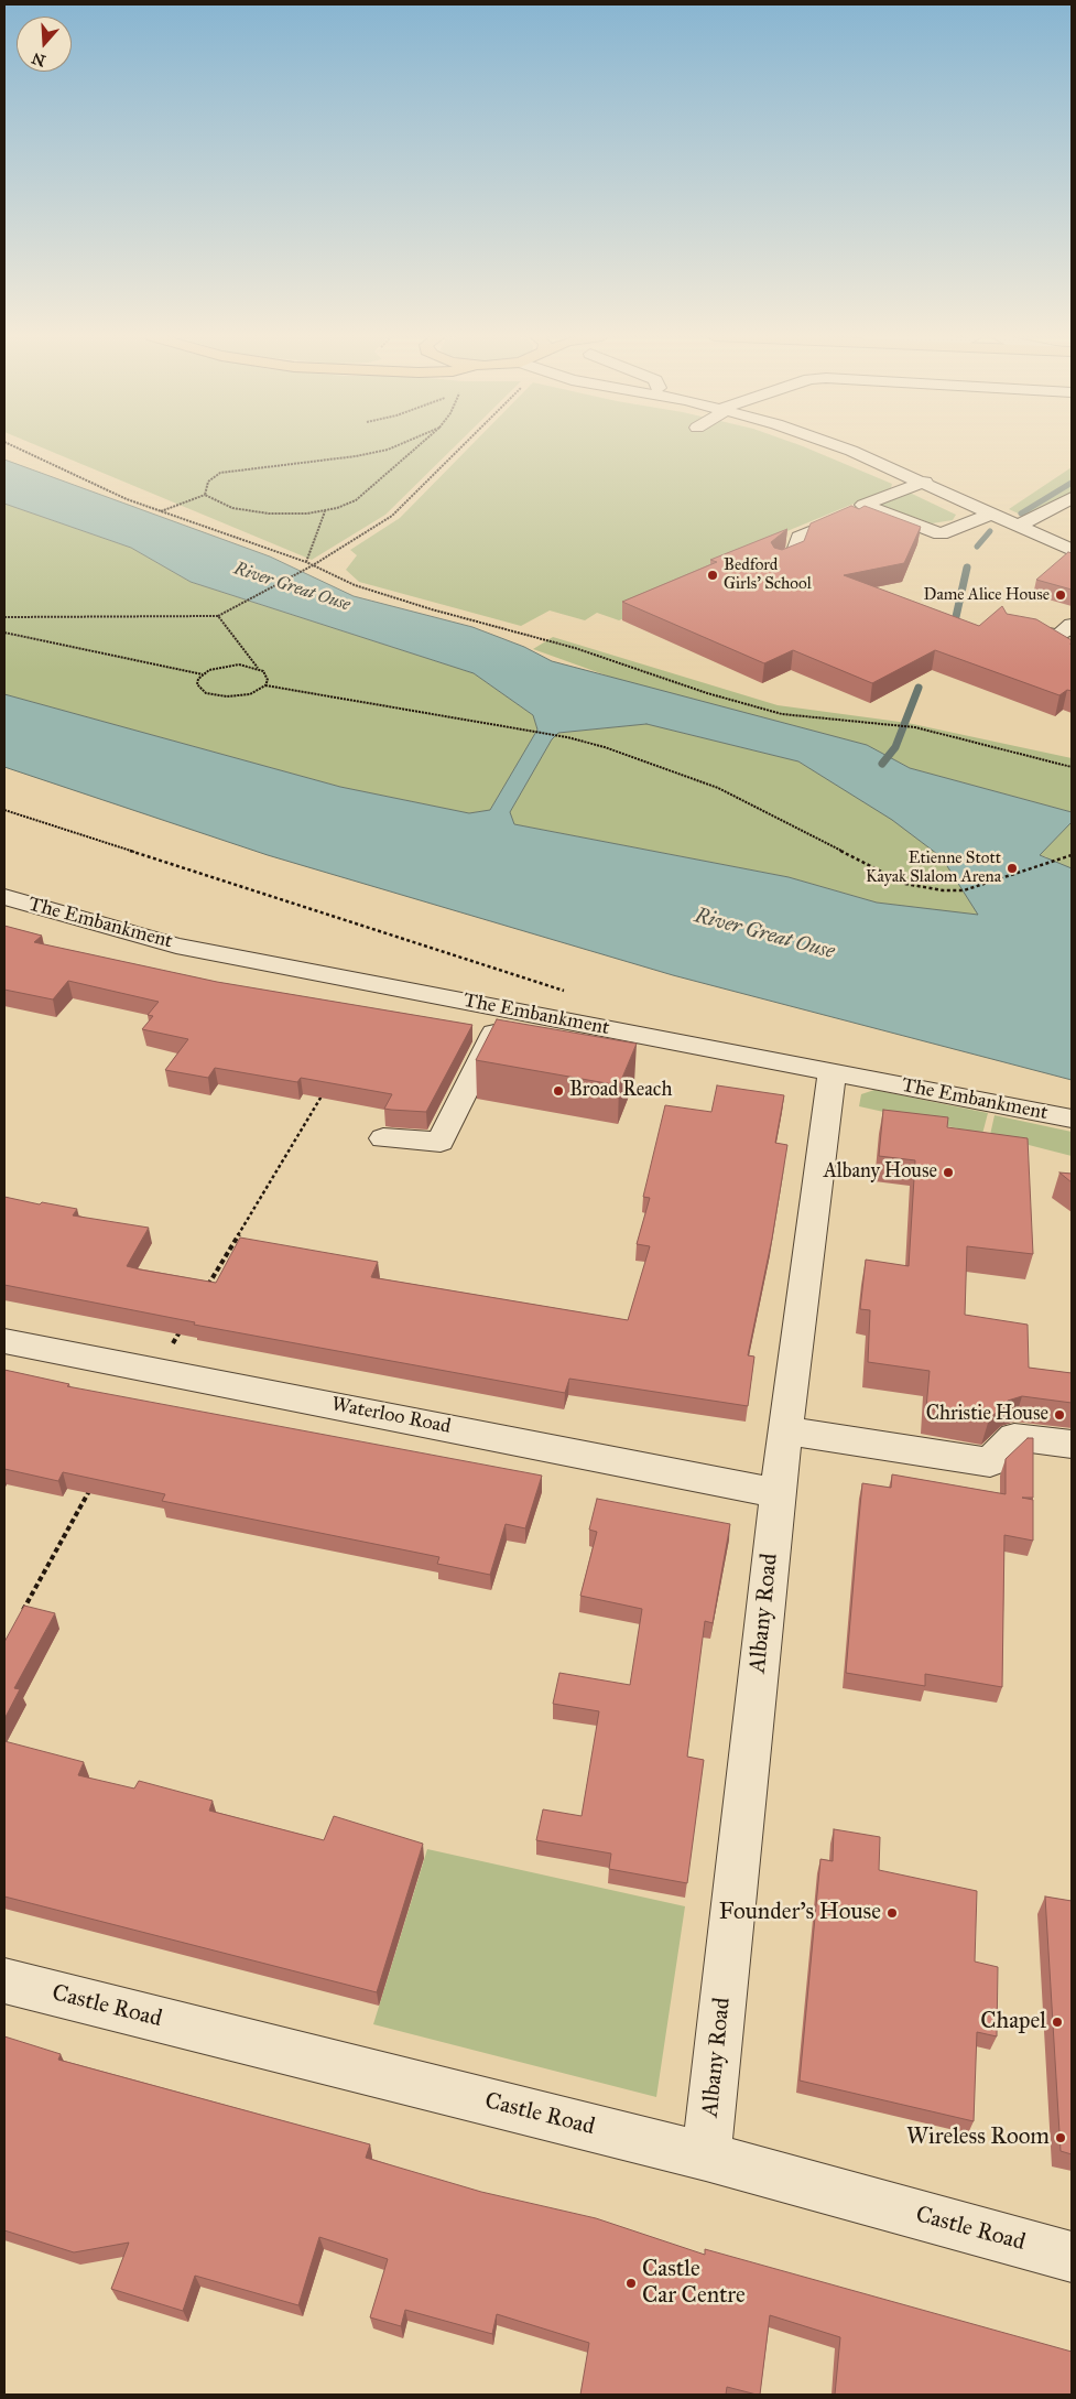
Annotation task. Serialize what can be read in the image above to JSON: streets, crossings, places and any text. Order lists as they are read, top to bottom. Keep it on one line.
{"streets":{"street":["The Embankment","Waterloo Road","Albany Road","Castle Road"]},"crossings":[["The Embankment","Albany Road"],["Waterloo Road","Albany Road"],["Albany Road","Castle Road"]],"water":["River Great Ouse"],"places":["Bedford Girls' School","Dame Alice House","Etienne Stott Kayak Slalom Arena","Broad Reach","Albany House","Christie House","Founder's House","Chapel","Wireless Room","Castle Car Centre"],"north":"bottom"}
